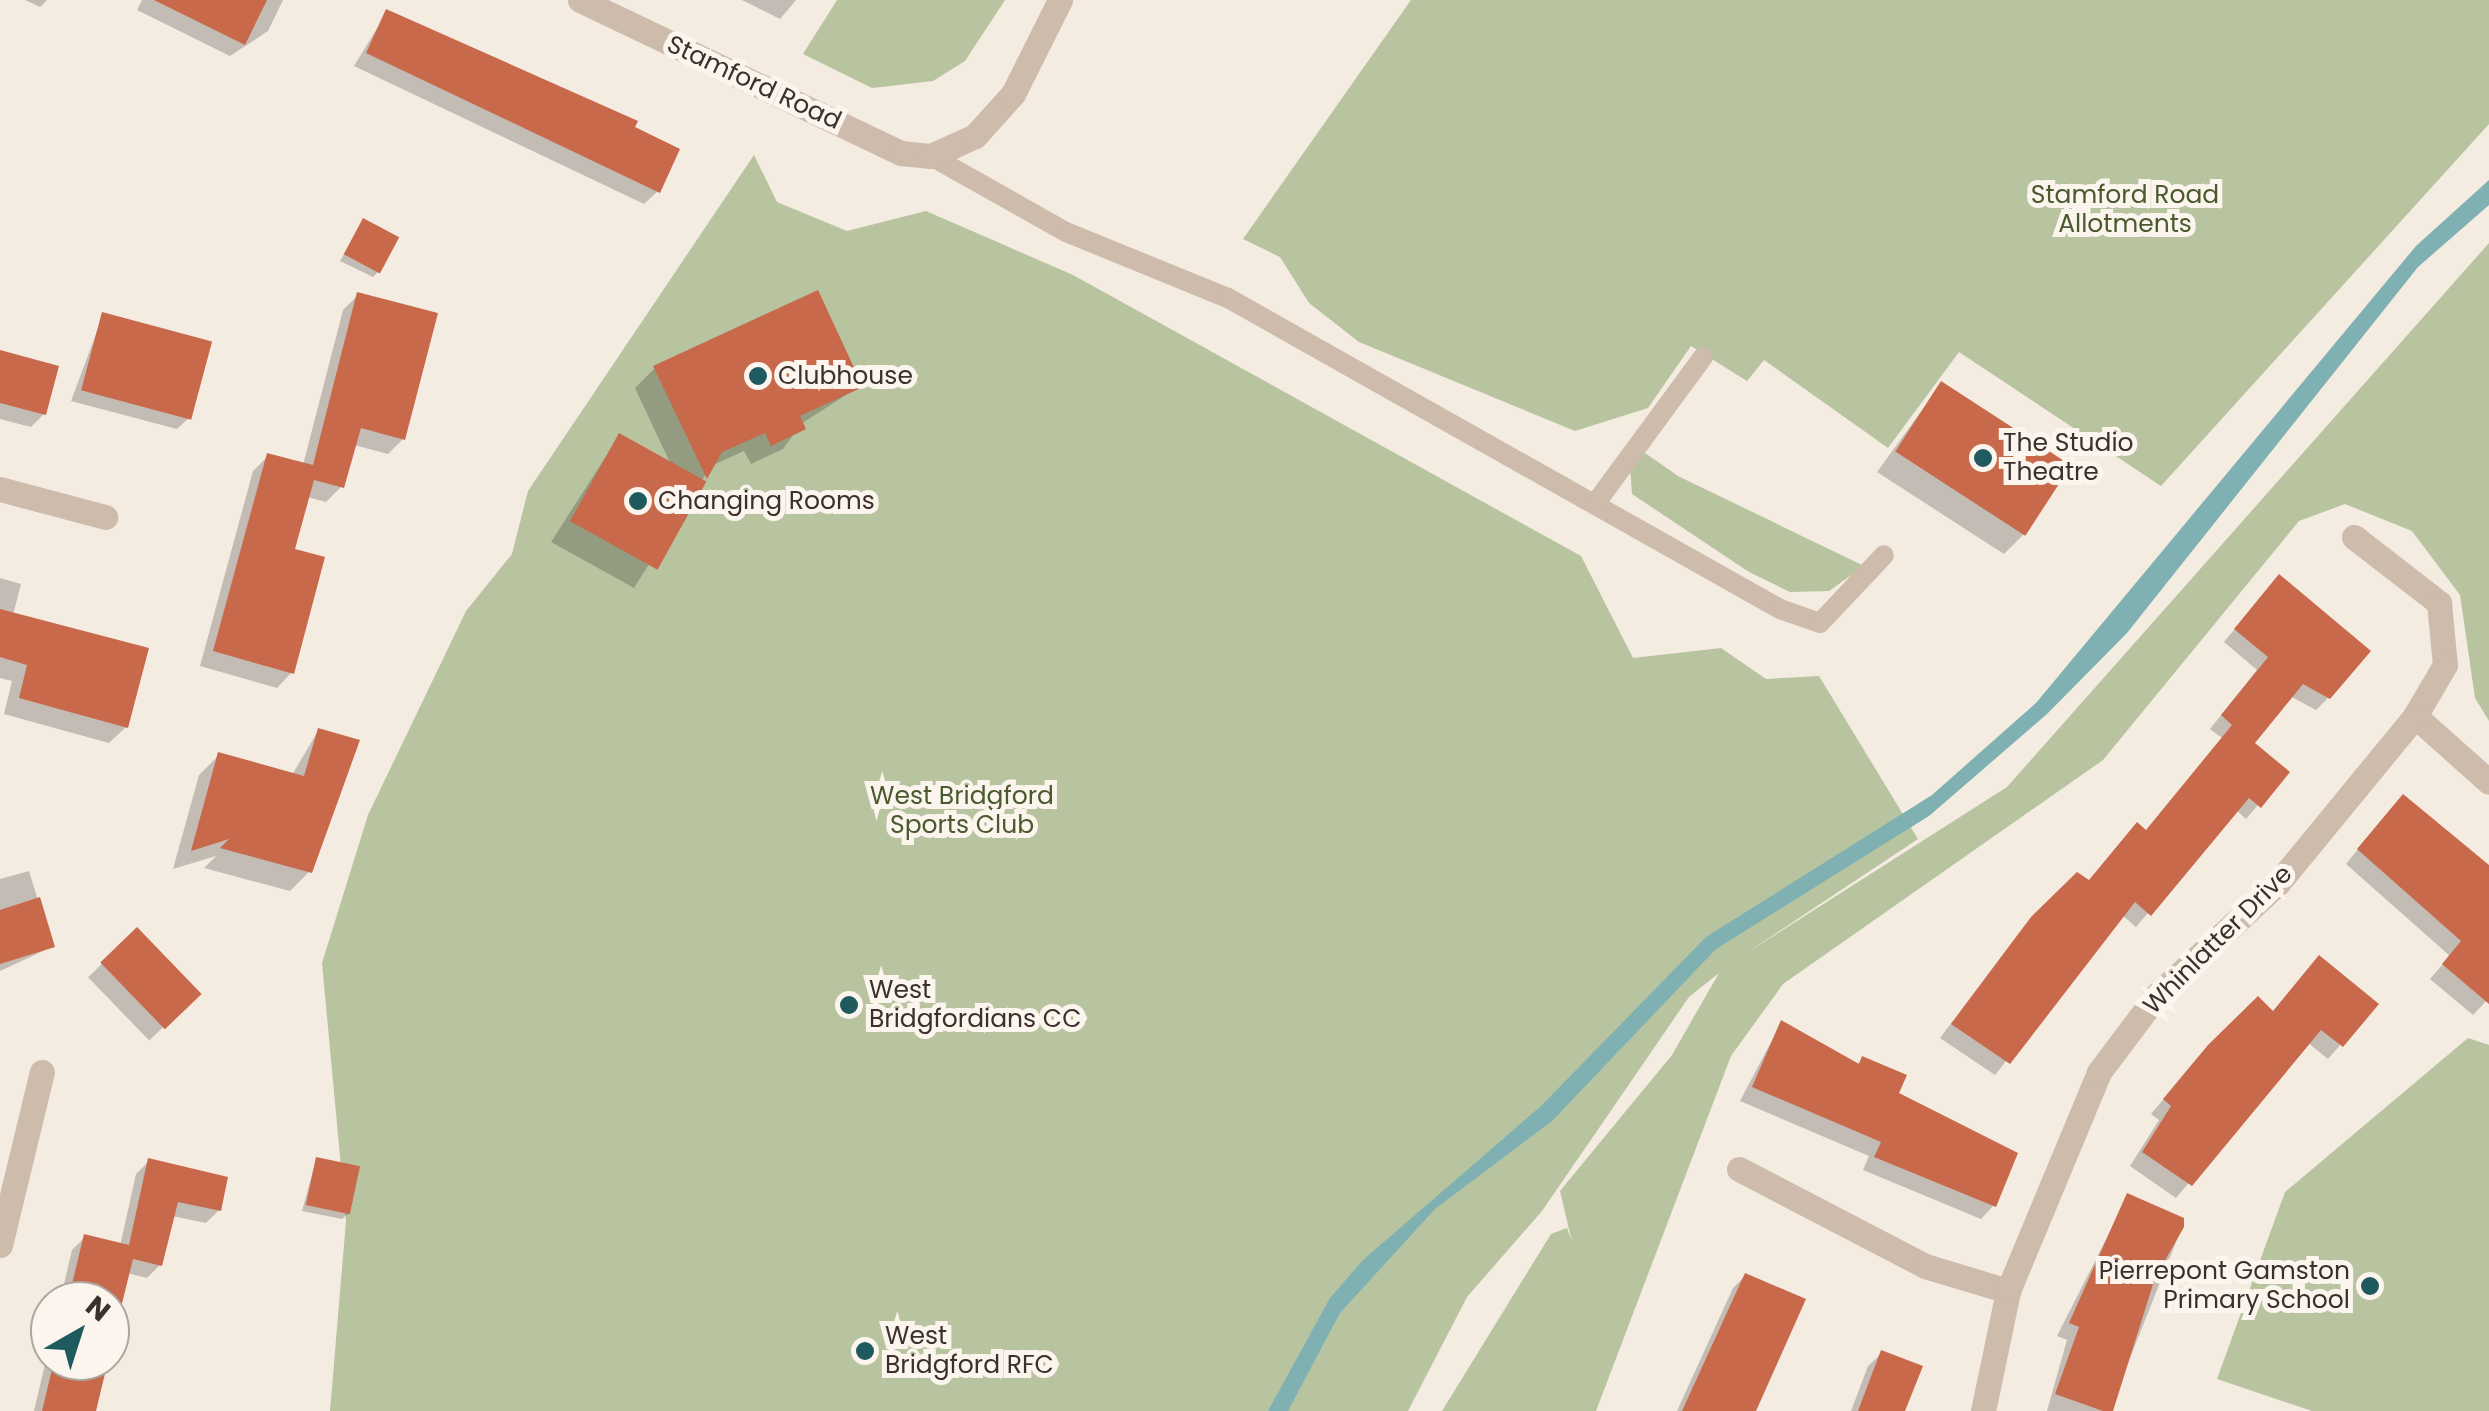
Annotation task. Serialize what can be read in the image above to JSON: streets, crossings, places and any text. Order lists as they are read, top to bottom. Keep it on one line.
{"streets":{"street":["Stamford Road","Whinlatter Drive"]},"parks":["Stamford Road Allotments","West Bridgford Sports Club"],"places":["Clubhouse","The Studio Theatre","Changing Rooms","West Bridgfordians CC","Pierrepont Gamston Primary School","West Bridgford RFC"],"north":"top right"}
